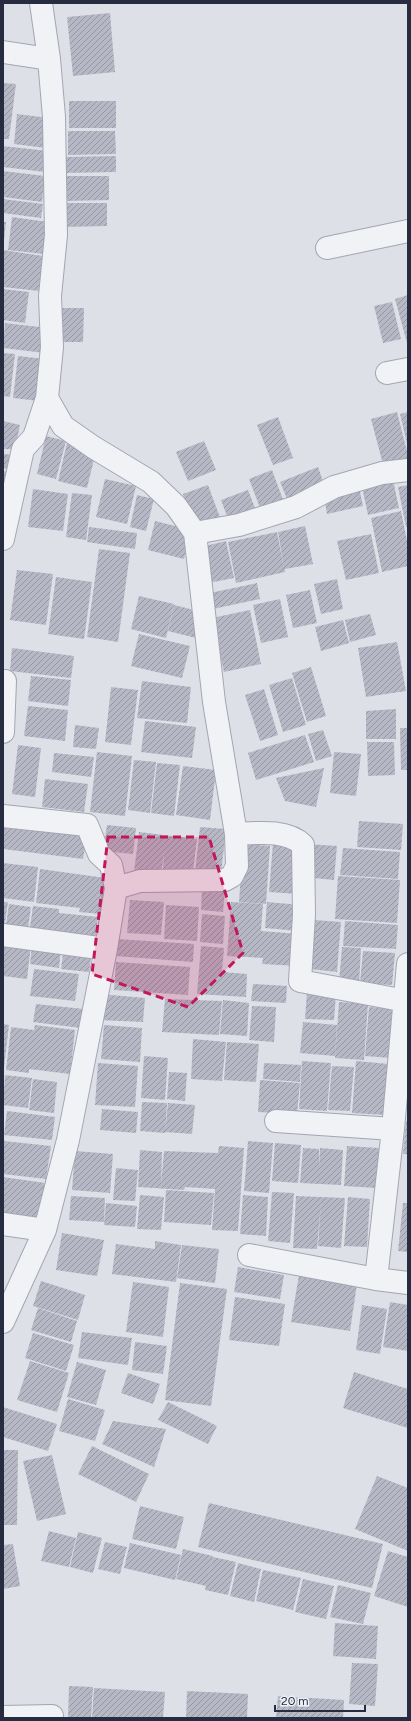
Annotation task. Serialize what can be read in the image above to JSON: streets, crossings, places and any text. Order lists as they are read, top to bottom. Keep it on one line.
{"scale_bar":"20 m"}
